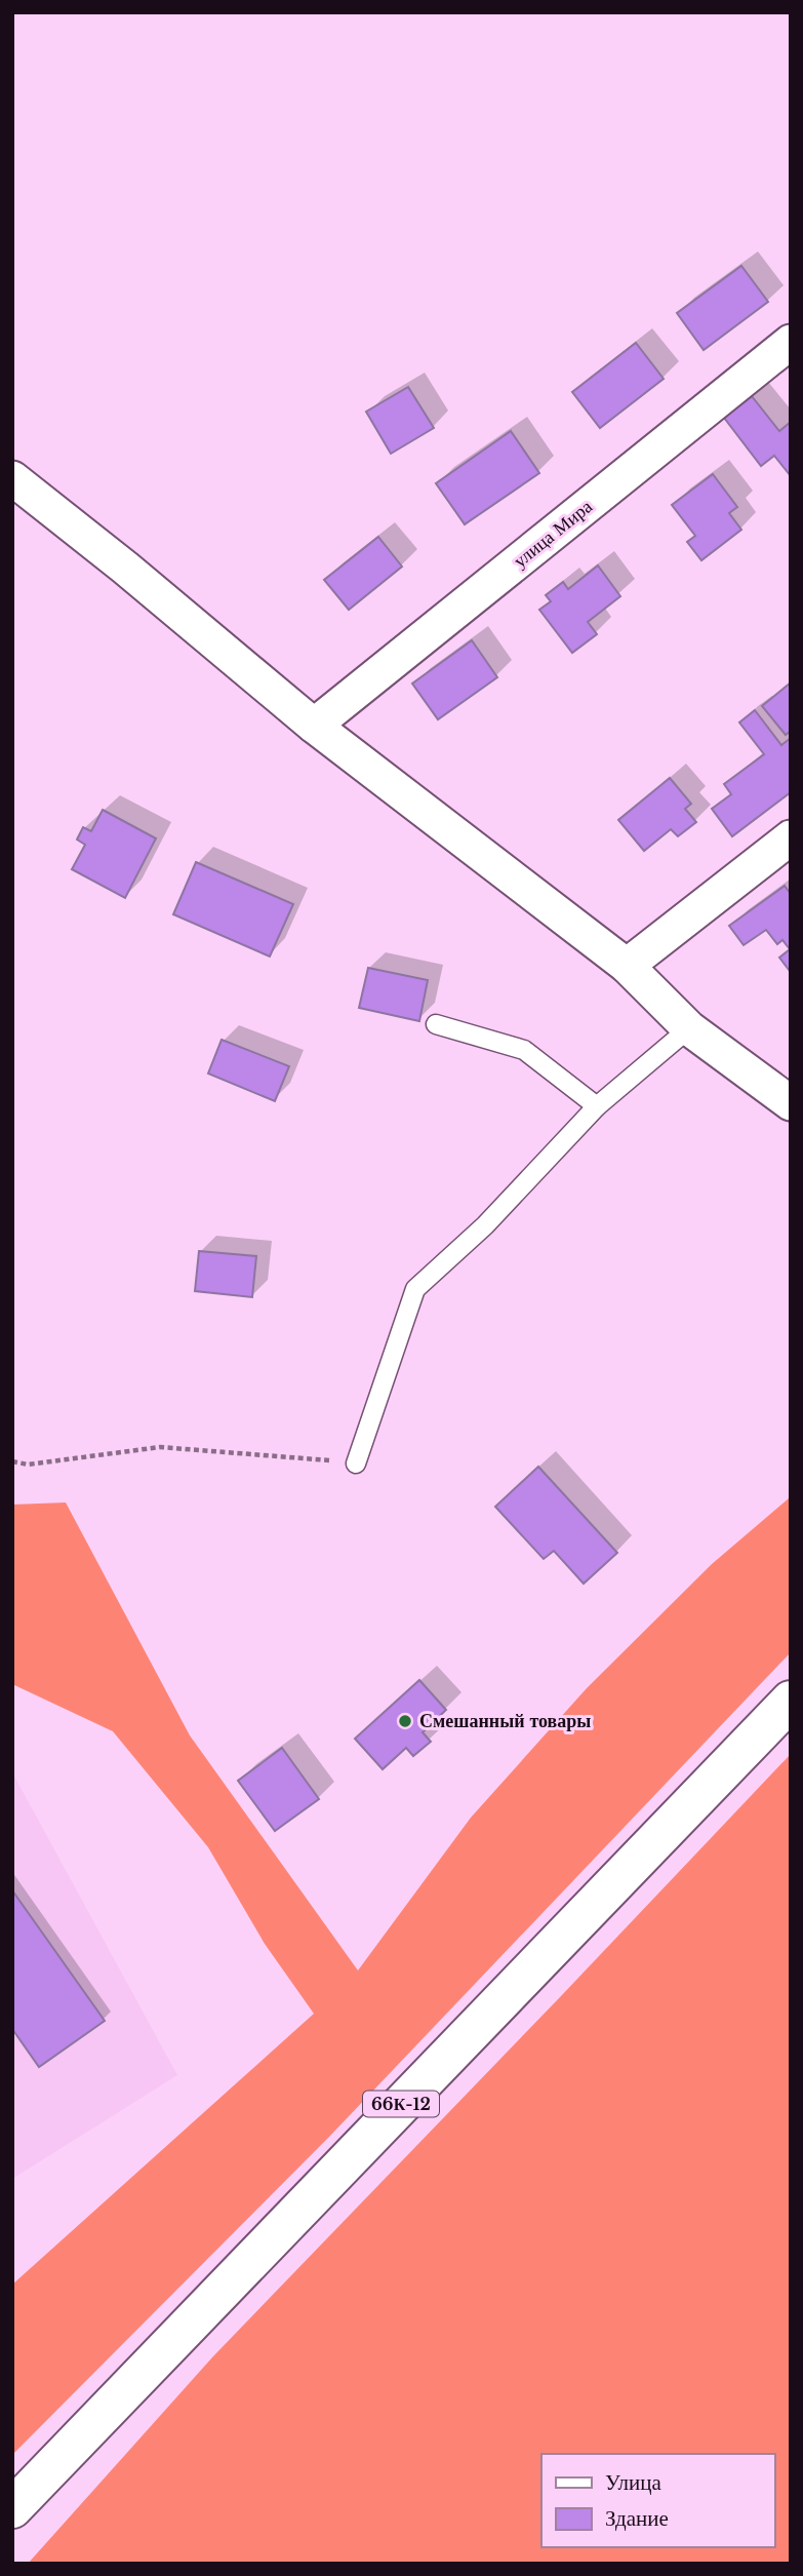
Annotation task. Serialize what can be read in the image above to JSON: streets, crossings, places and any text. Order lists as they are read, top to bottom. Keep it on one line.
{"streets":{"main road":["66К-12"],"street":["улица Мира"]},"places":["Смешанный товары"],"legend":["Улица","Здание"]}
